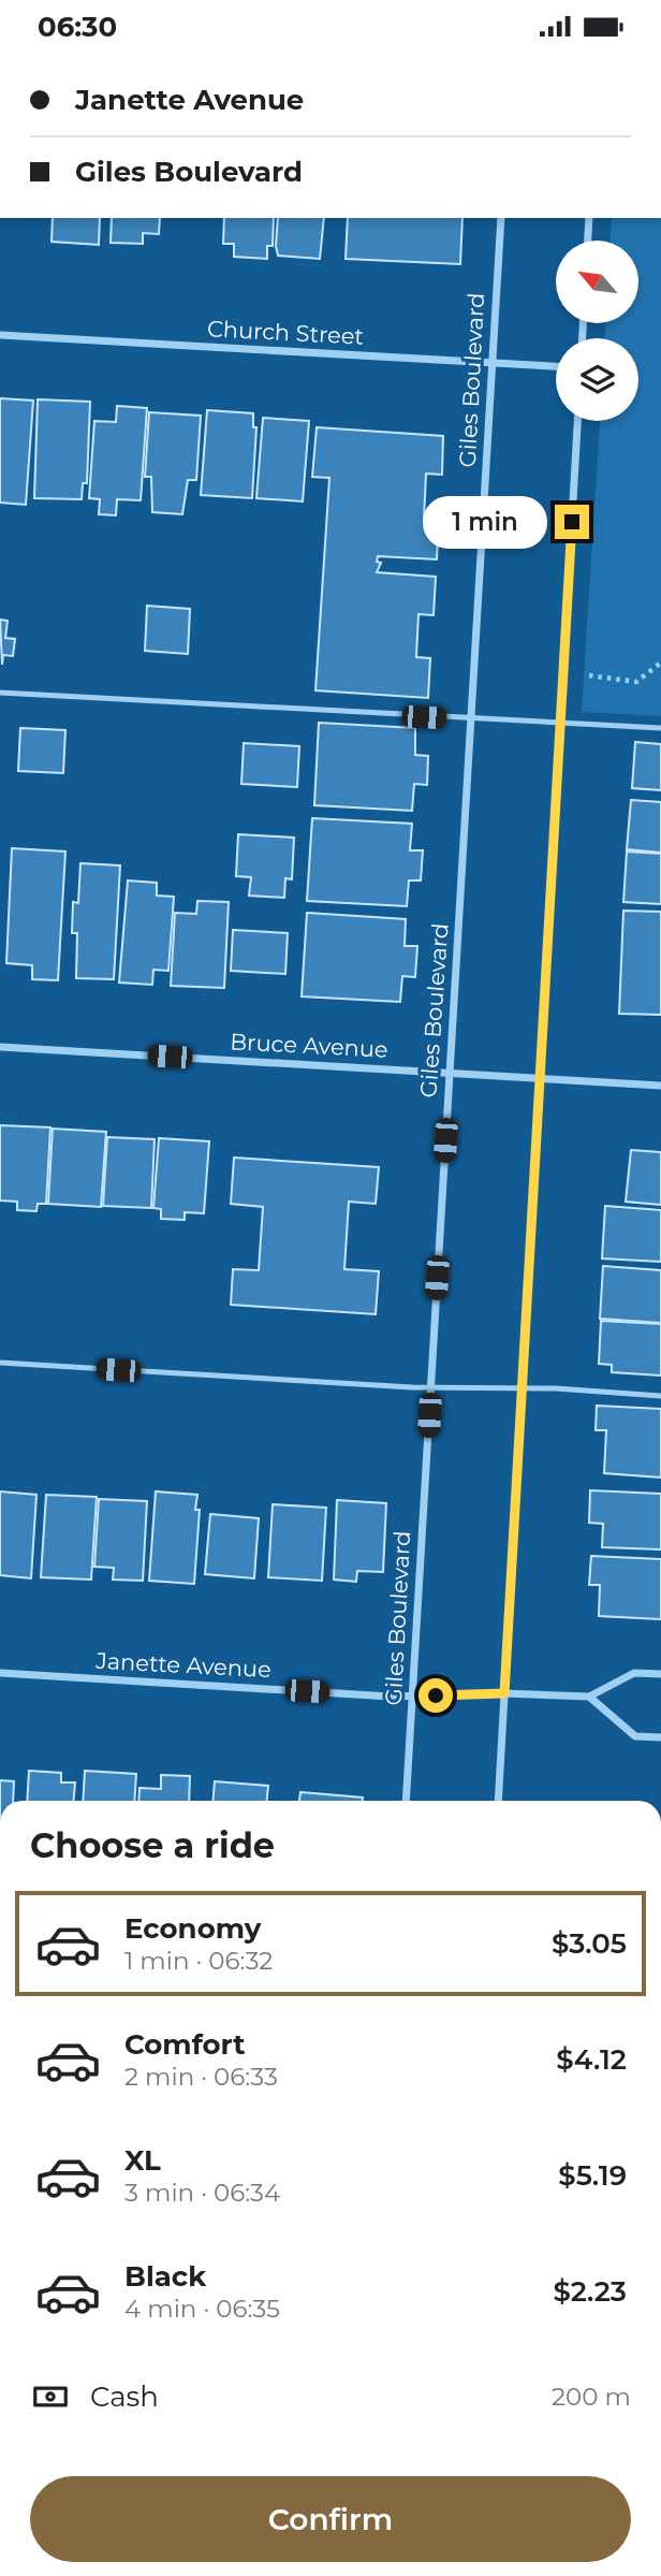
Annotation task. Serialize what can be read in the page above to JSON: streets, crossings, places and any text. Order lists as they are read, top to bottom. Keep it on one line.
{"streets":{"street":["Church Street","Giles Boulevard","Bruce Avenue","Janette Avenue"]},"crossings":[["Church Street","Giles Boulevard"],["Giles Boulevard","Bruce Avenue"],["Giles Boulevard","Janette Avenue"]],"north":"top left","page":{"status":"06:30","banner":["Janette Avenue","Giles Boulevard"],"bubble":"1 min","heading":"Choose a ride","list":[{"name":"Economy","note":"1 min · 06:32","value":"$3.05"},{"name":"Comfort","note":"2 min · 06:33","value":"$4.12"},{"name":"XL","note":"3 min · 06:34","value":"$5.19"},{"name":"Black","note":"4 min · 06:35","value":"$2.23"}],"pay":["Cash","200 m"],"buttons":"Confirm"}}
